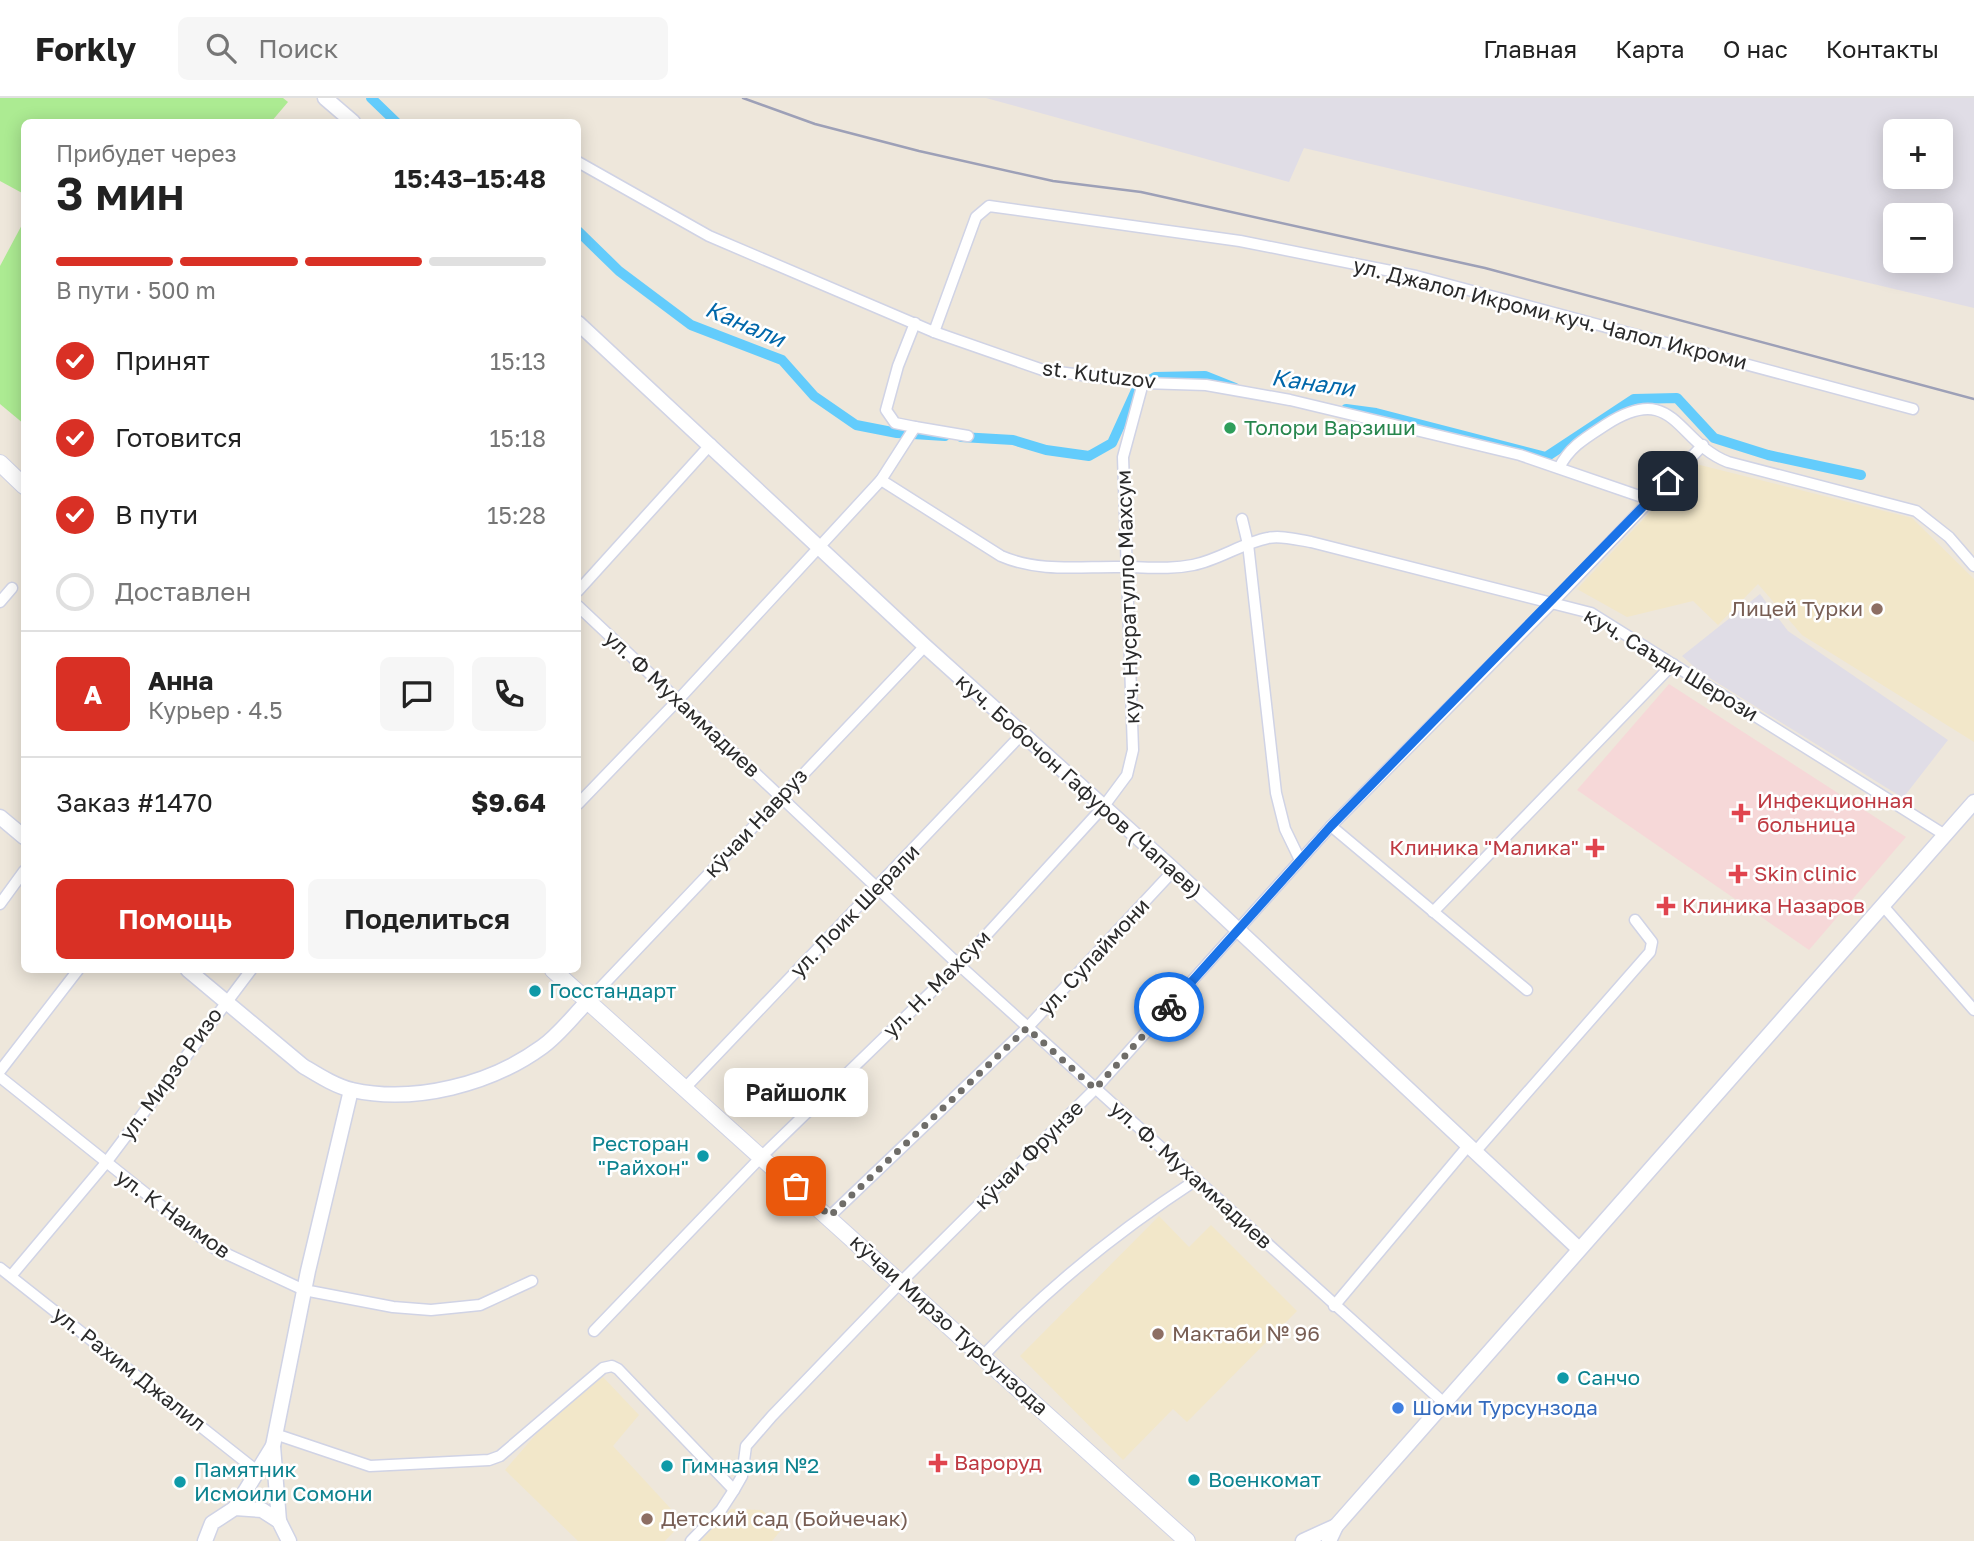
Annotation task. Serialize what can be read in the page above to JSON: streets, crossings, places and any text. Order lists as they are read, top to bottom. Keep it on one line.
{"streets":{"main road":["кӯчаи Мирзо Турсунзода"],"street":["ул. Джалол Икроми куч. Чалол Икроми","st. Kutuzov","куч. Нусратулло Махсум","куч. Саъди Шерози","ул. Ф Мухаммадиев","куч. Бобочон Гафуров (Чапаев)","кӯчаи Навруз","ул. Лоик Шерали","ул. Сулаймони","ул. Н. Махсум","ул. Мирзо Ризо","кӯчаи Фрунзе","ул. Ф. Мухаммадиев","ул. К Наимов","ул. Рахим Джалил"]},"crossings":[["ул. Джалол Икроми куч. Чалол Икроми","st. Kutuzov"],["st. Kutuzov","куч. Нусратулло Махсум"],["st. Kutuzov","кӯчаи Фрунзе"],["куч. Нусратулло Махсум","куч. Саъди Шерози"],["куч. Нусратулло Махсум","куч. Бобочон Гафуров (Чапаев)"],["куч. Нусратулло Махсум","ул. Н. Махсум"],["куч. Саъди Шерози","кӯчаи Фрунзе"],["ул. Ф Мухаммадиев","кӯчаи Навруз"],["ул. Ф Мухаммадиев","ул. Лоик Шерали"],["ул. Ф Мухаммадиев","ул. Ф. Мухаммадиев"],["куч. Бобочон Гафуров (Чапаев)","кӯчаи Навруз"],["куч. Бобочон Гафуров (Чапаев)","ул. Лоик Шерали"],["куч. Бобочон Гафуров (Чапаев)","ул. Сулаймони"],["куч. Бобочон Гафуров (Чапаев)","ул. Н. Махсум"],["куч. Бобочон Гафуров (Чапаев)","кӯчаи Фрунзе"],["кӯчаи Навруз","кӯчаи Мирзо Турсунзода"],["ул. Лоик Шерали","ул. Ф. Мухаммадиев"],["ул. Лоик Шерали","кӯчаи Мирзо Турсунзода"],["ул. Сулаймони","ул. Ф. Мухаммадиев"],["ул. Сулаймони","кӯчаи Мирзо Турсунзода"],["ул. Н. Махсум","ул. Ф. Мухаммадиев"],["ул. Н. Махсум","кӯчаи Мирзо Турсунзода"],["ул. Мирзо Ризо","ул. К Наимов"],["ул. Мирзо Ризо","ул. Рахим Джалил"],["кӯчаи Фрунзе","ул. Ф. Мухаммадиев"],["кӯчаи Фрунзе","кӯчаи Мирзо Турсунзода"]],"water":["Канали"],"places":{"other":["Толори Варзиши","Лицей Турки","Госстандарт","Ресторан \"Райхон\"","Райшолк","Мактаби № 96","Санчо","Шоми Турсунзода","Гимназия №2","Военкомат","Памятник Исмоили Сомони","Детский сад (Бойчечак)"],"health":["Инфекционная больница","Клиника \"Малика\"","Skin clinic","Клиника Назаров","Вароруд"]},"page":{"header":"Forkly","search":"Поиск","nav":["Главная","Карта","О нас","Контакты"],"map_buttons":["+","−"],"heading":["3 мин","Прибудет через","15:43–15:48"],"panel":["Анна","Курьер · 4.5","Заказ #1470","$9.64"],"bar":"В пути · 500 m","list":[["Принят","15:13"],["Готовится","15:18"],["В пути","15:28"],"Доставлен"],"round":"А","buttons":["Помощь","Поделиться"],"bubble":"Райшолк"}}
